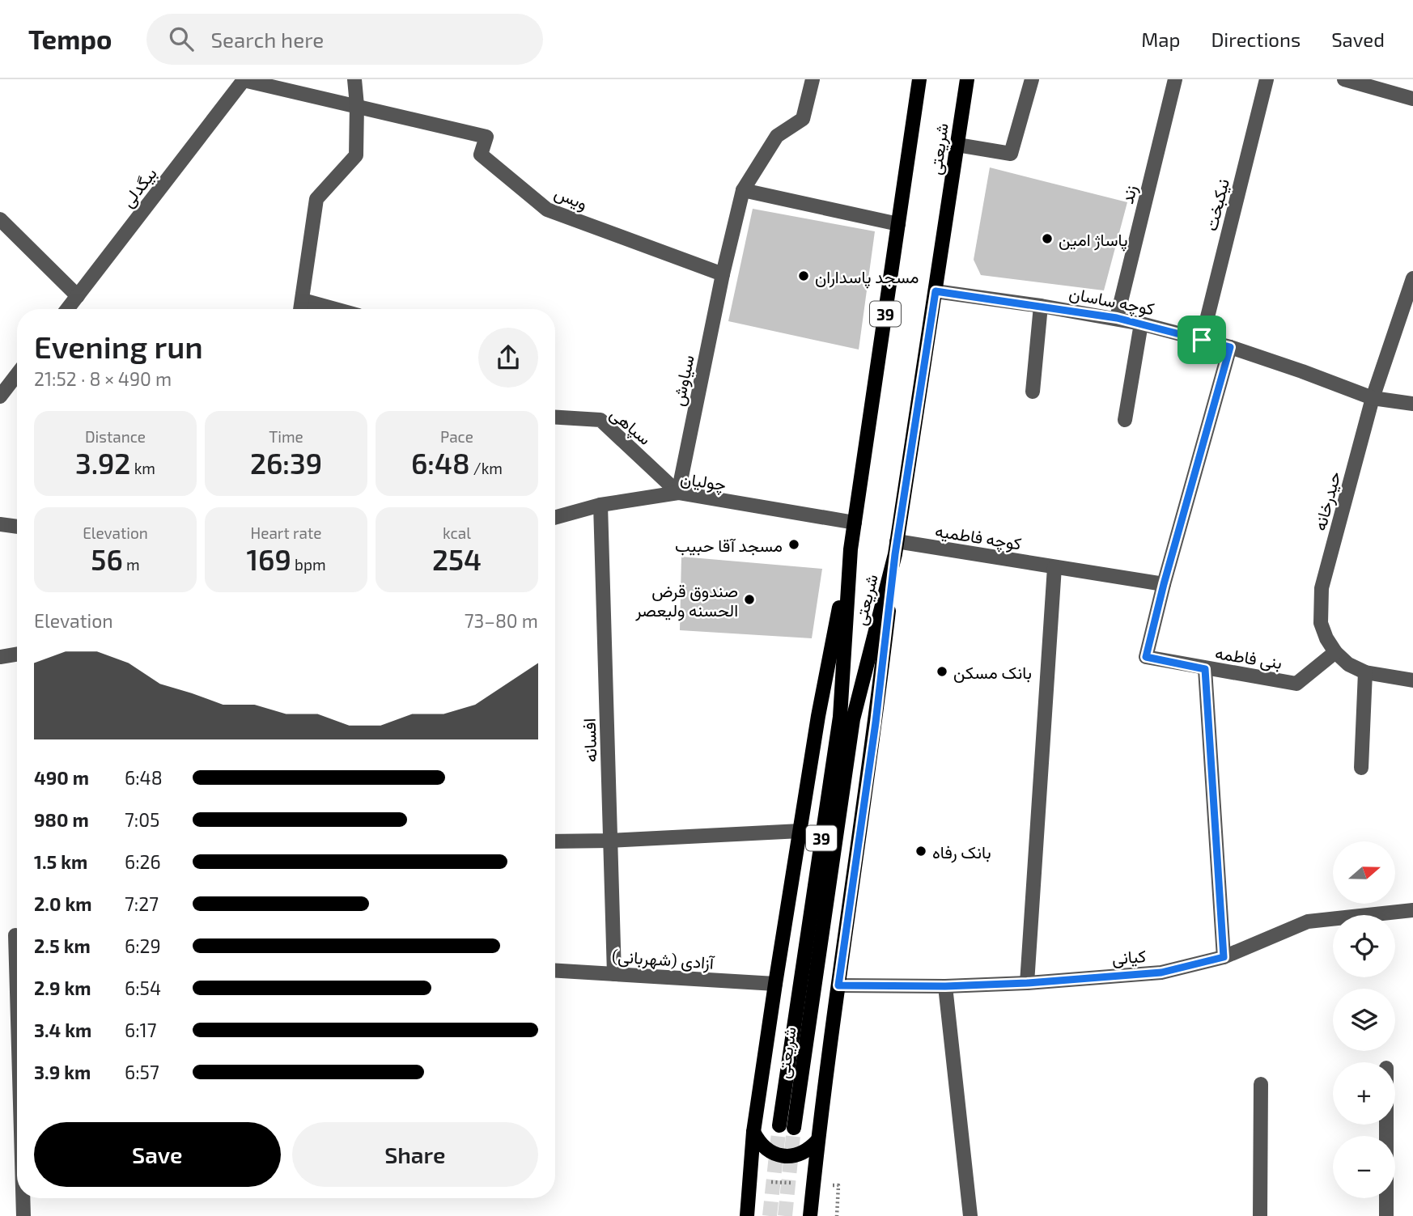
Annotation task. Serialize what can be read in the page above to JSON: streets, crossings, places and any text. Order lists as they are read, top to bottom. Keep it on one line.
{"streets":{"main road":["شریعتی","39"],"street":["بیگدلی","زند","ویس","نیکبخت","کوچه ساسان","سیاوش","سپاهی","چولیان","حیدرخانه","کوچه فاطمیه","بنی فاطمه","افسانه","کیانی","آزادی (شهربانی)"]},"crossings":[["شریعتی","کوچه ساسان"],["شریعتی","چولیان"],["شریعتی","کوچه فاطمیه"],["زند","کوچه ساسان"],["ویس","سیاوش"],["نیکبخت","کوچه ساسان"],["کوچه ساسان","حیدرخانه"],["سیاوش","سپاهی"],["سیاوش","چولیان"],["سپاهی","چولیان"],["چولیان","افسانه"],["حیدرخانه","بنی فاطمه"],["کوچه فاطمیه","بنی فاطمه"],["افسانه","آزادی (شهربانی)"]],"places":["پاساژ امین","مسجد پاسداران","مسجد آقا حبیب","صندوق قرض الحسنه ولیعصر","بانک مسکن","بانک رفاه"],"north":"right","page":{"header":"Tempo","search":"Search here","nav":["Map","Directions","Saved"],"heading":["Evening run","21:52 · 8 × 490 m"],"stats":[["Distance","3.92 km"],["Time","26:39"],["Pace","6:48 /km"],["Elevation","56 m"],["Heart rate","169 bpm"],["kcal","254"]],"chart":["Elevation","73–80 m"],"list":[{"name":"490 m","note":"6:48"},{"name":"980 m","note":"7:05"},{"name":"1.5 km","note":"6:26"},{"name":"2.0 km","note":"7:27"},{"name":"2.5 km","note":"6:29"},{"name":"2.9 km","note":"6:54"},{"name":"3.4 km","note":"6:17"},{"name":"3.9 km","note":"6:57"}],"map_buttons":["+","−"],"buttons":["Save","Share"]}}
